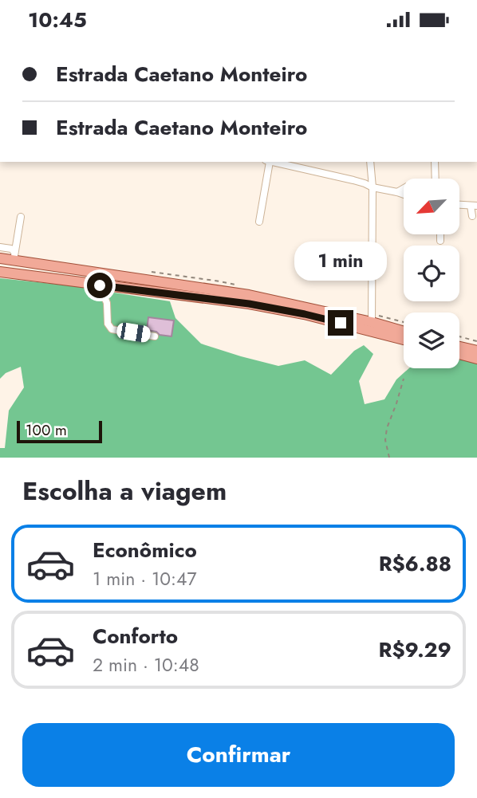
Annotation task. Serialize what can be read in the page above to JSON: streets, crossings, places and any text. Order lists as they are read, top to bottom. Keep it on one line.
{"scale_bar":"100 m","north":"bottom left","page":{"status":"10:45","banner":["Estrada Caetano Monteiro","Estrada Caetano Monteiro"],"bubble":"1 min","scale":"100 m","heading":"Escolha a viagem","list":[{"name":"Econômico","note":"1 min · 10:47","value":"R$6.88"},{"name":"Conforto","note":"2 min · 10:48","value":"R$9.29"}],"buttons":"Confirmar"}}
